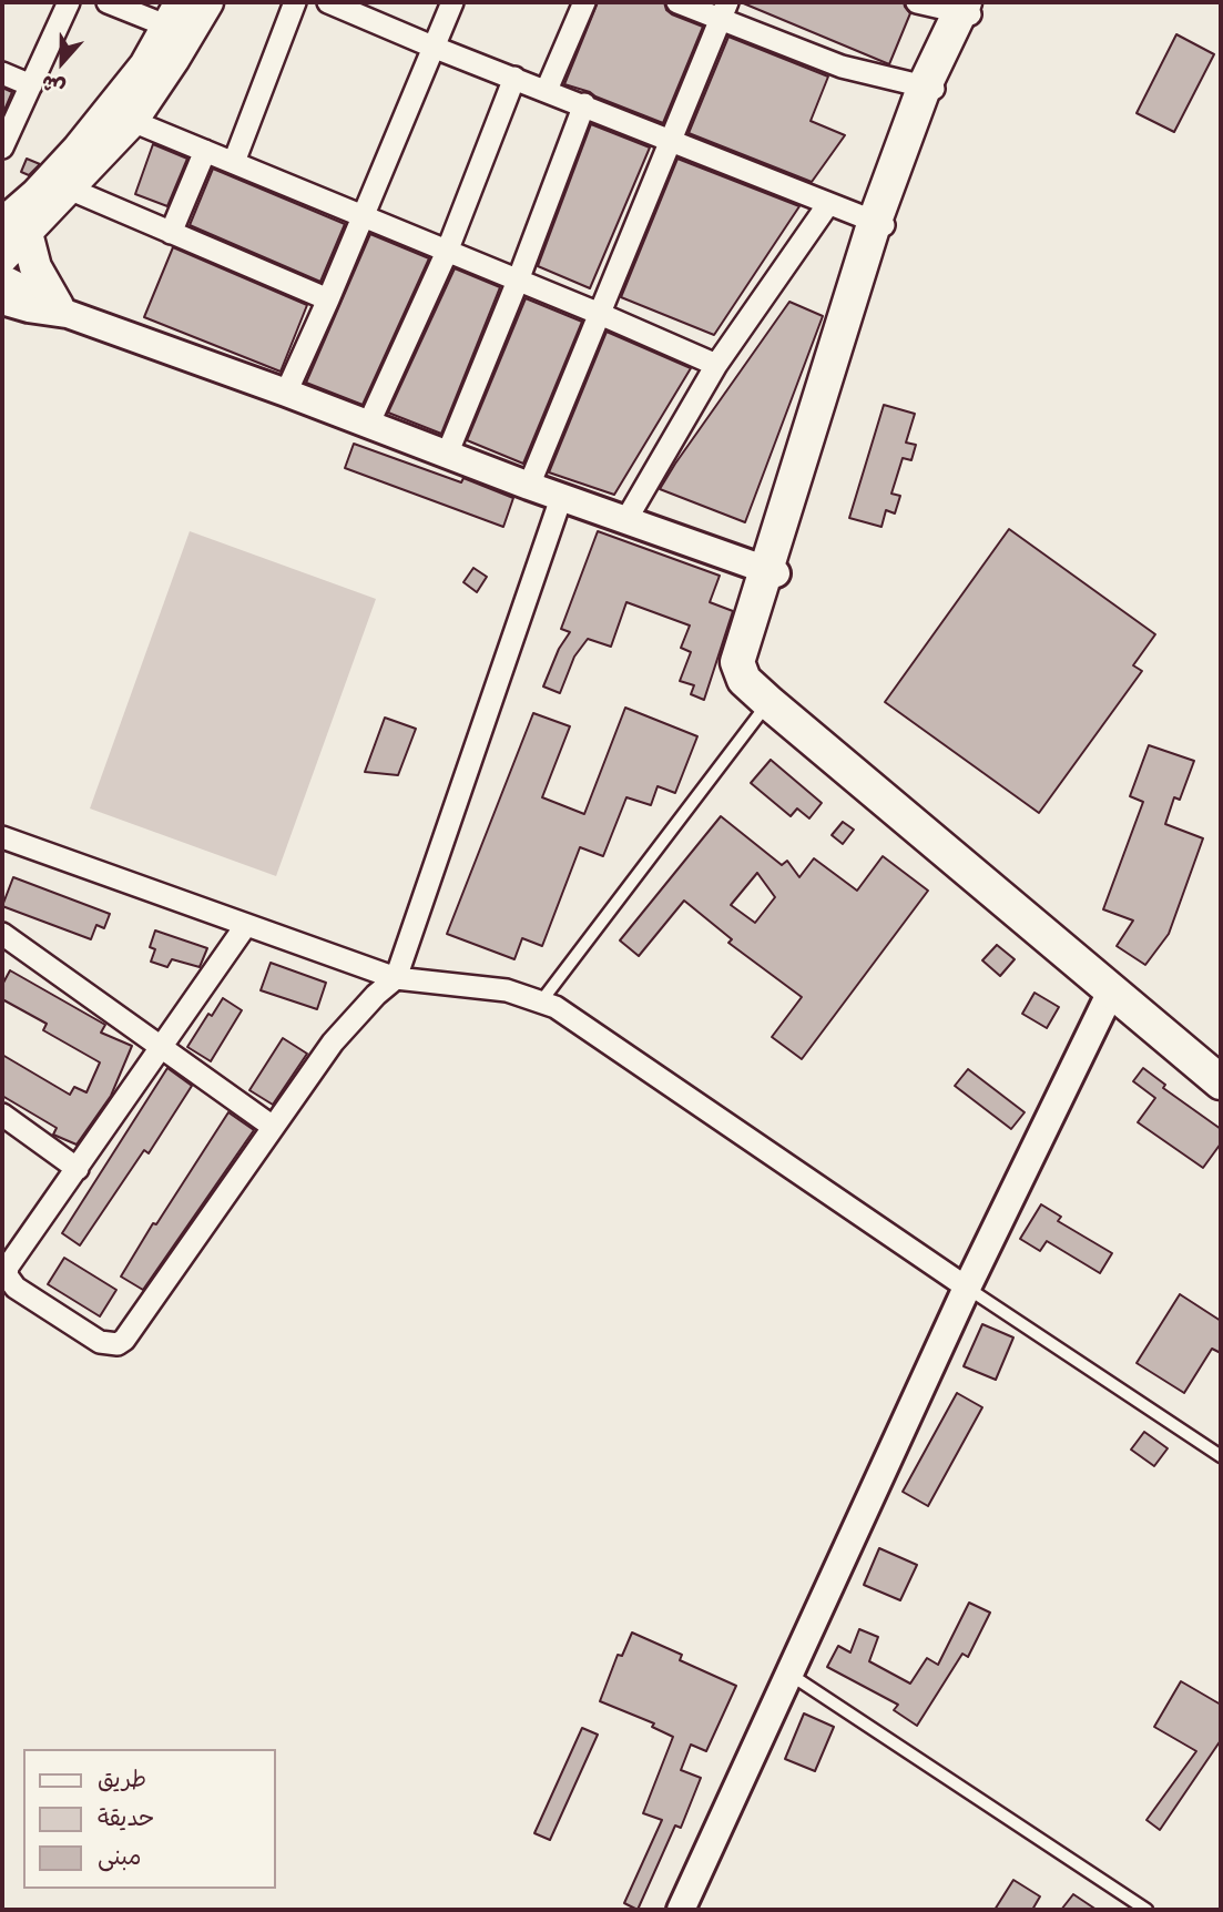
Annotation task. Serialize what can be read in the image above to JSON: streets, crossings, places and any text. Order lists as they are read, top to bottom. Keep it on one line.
{"legend":["طريق","حديقة","مبنى"],"north":"bottom"}
